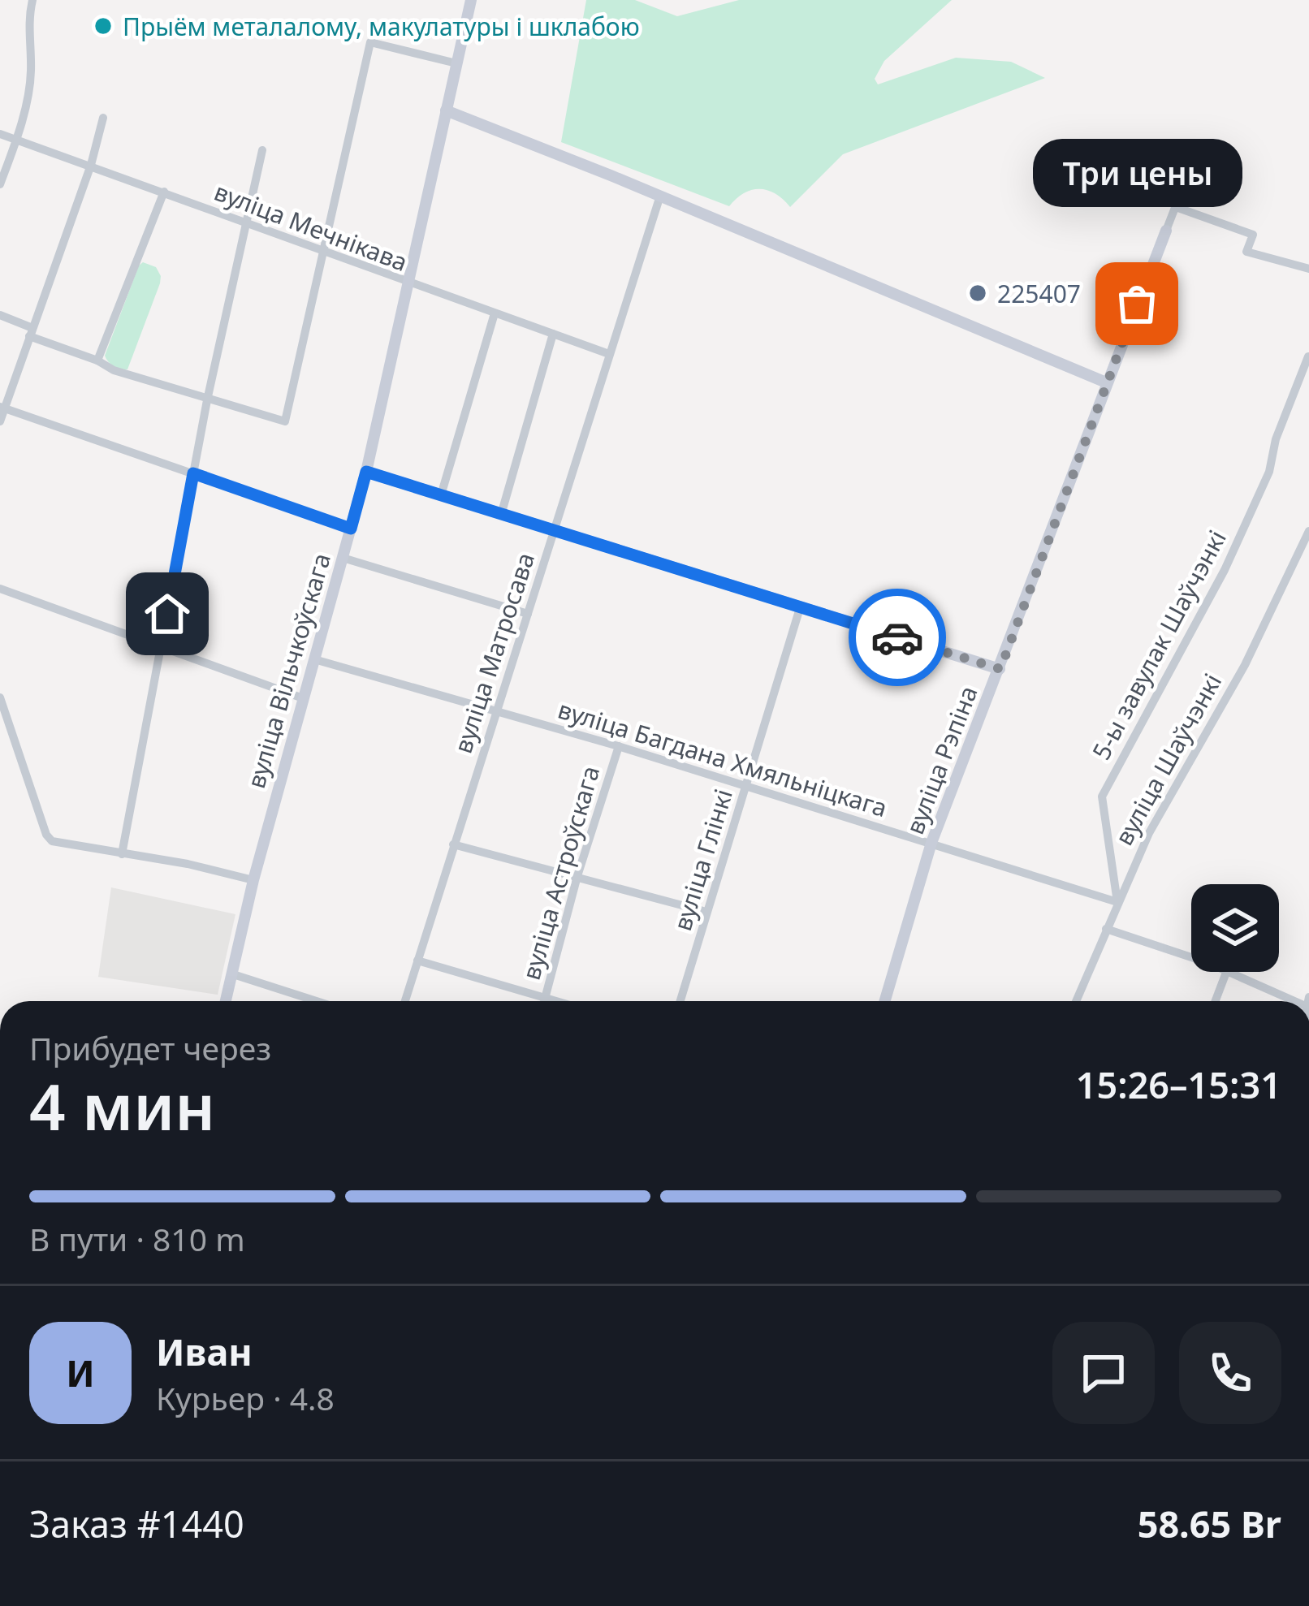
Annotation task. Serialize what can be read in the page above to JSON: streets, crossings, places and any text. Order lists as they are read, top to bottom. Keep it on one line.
{"streets":{"street":["вуліца Мечнікава","5-ы завулак Шаўчэнкі","вуліца Матросава","вуліца Вільчкоўскага","вуліца Багдана Хмяльніцкага","вуліца Шаўчэнкі","вуліца Рэпіна","вуліца Глінкі","вуліца Астроўскага"]},"crossings":[["вуліца Мечнікава","вуліца Матросава"],["вуліца Мечнікава","вуліца Вільчкоўскага"],["5-ы завулак Шаўчэнкі","вуліца Багдана Хмяльніцкага"],["5-ы завулак Шаўчэнкі","вуліца Шаўчэнкі"],["вуліца Матросава","вуліца Багдана Хмяльніцкага"],["вуліца Вільчкоўскага","вуліца Багдана Хмяльніцкага"],["вуліца Багдана Хмяльніцкага","вуліца Шаўчэнкі"],["вуліца Багдана Хмяльніцкага","вуліца Рэпіна"],["вуліца Багдана Хмяльніцкага","вуліца Глінкі"],["вуліца Багдана Хмяльніцкага","вуліца Астроўскага"]],"places":["Прыём металалому, макулатуры і шклабою","225407","Три цены"],"page":{"bubble":"Три цены","heading":["4 мин","Прибудет через","15:26–15:31"],"panel":["Иван","Курьер · 4.8","Заказ #1440","58.65 Br"],"bar":"В пути · 810 m","round":"И"}}
